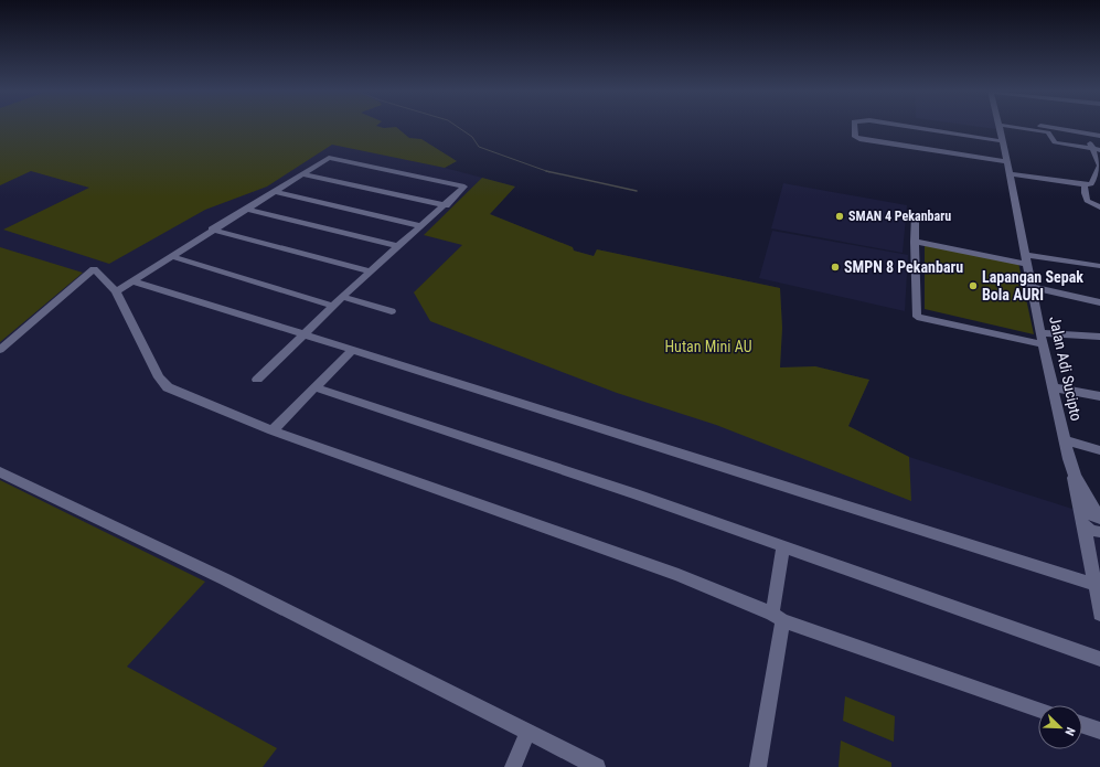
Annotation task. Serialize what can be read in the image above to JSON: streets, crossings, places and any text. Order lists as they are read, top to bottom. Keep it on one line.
{"streets":{"street":["Jalan Adi Sucipto"]},"parks":["Hutan Mini AU"],"places":["SMAN 4 Pekanbaru","SMPN 8 Pekanbaru","Lapangan Sepak Bola AURI"],"north":"bottom right"}
